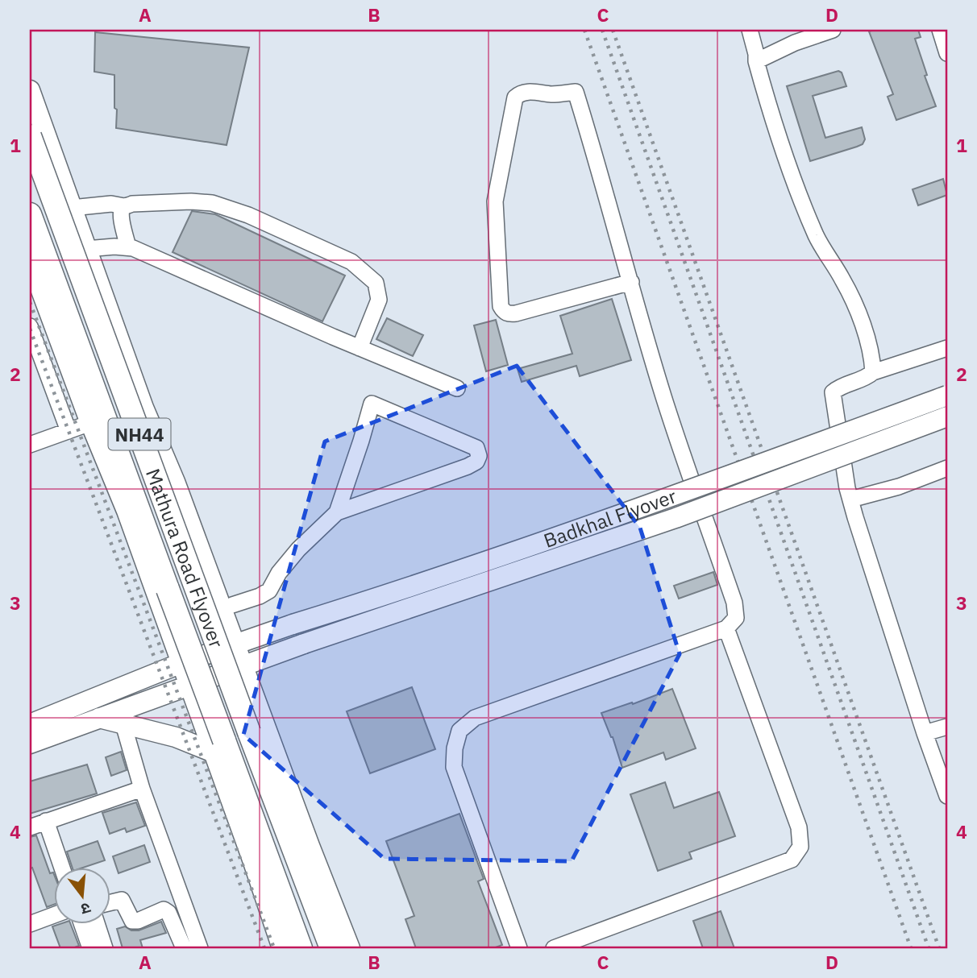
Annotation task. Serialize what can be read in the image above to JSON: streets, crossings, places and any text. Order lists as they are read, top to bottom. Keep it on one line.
{"streets":{"highway":["NH44","Mathura Road Flyover"],"main road":["Badkhal Flyover"]},"north":"bottom","grid":{"columns":["A","B","C","D"],"rows":["1","2","3","4"]}}
